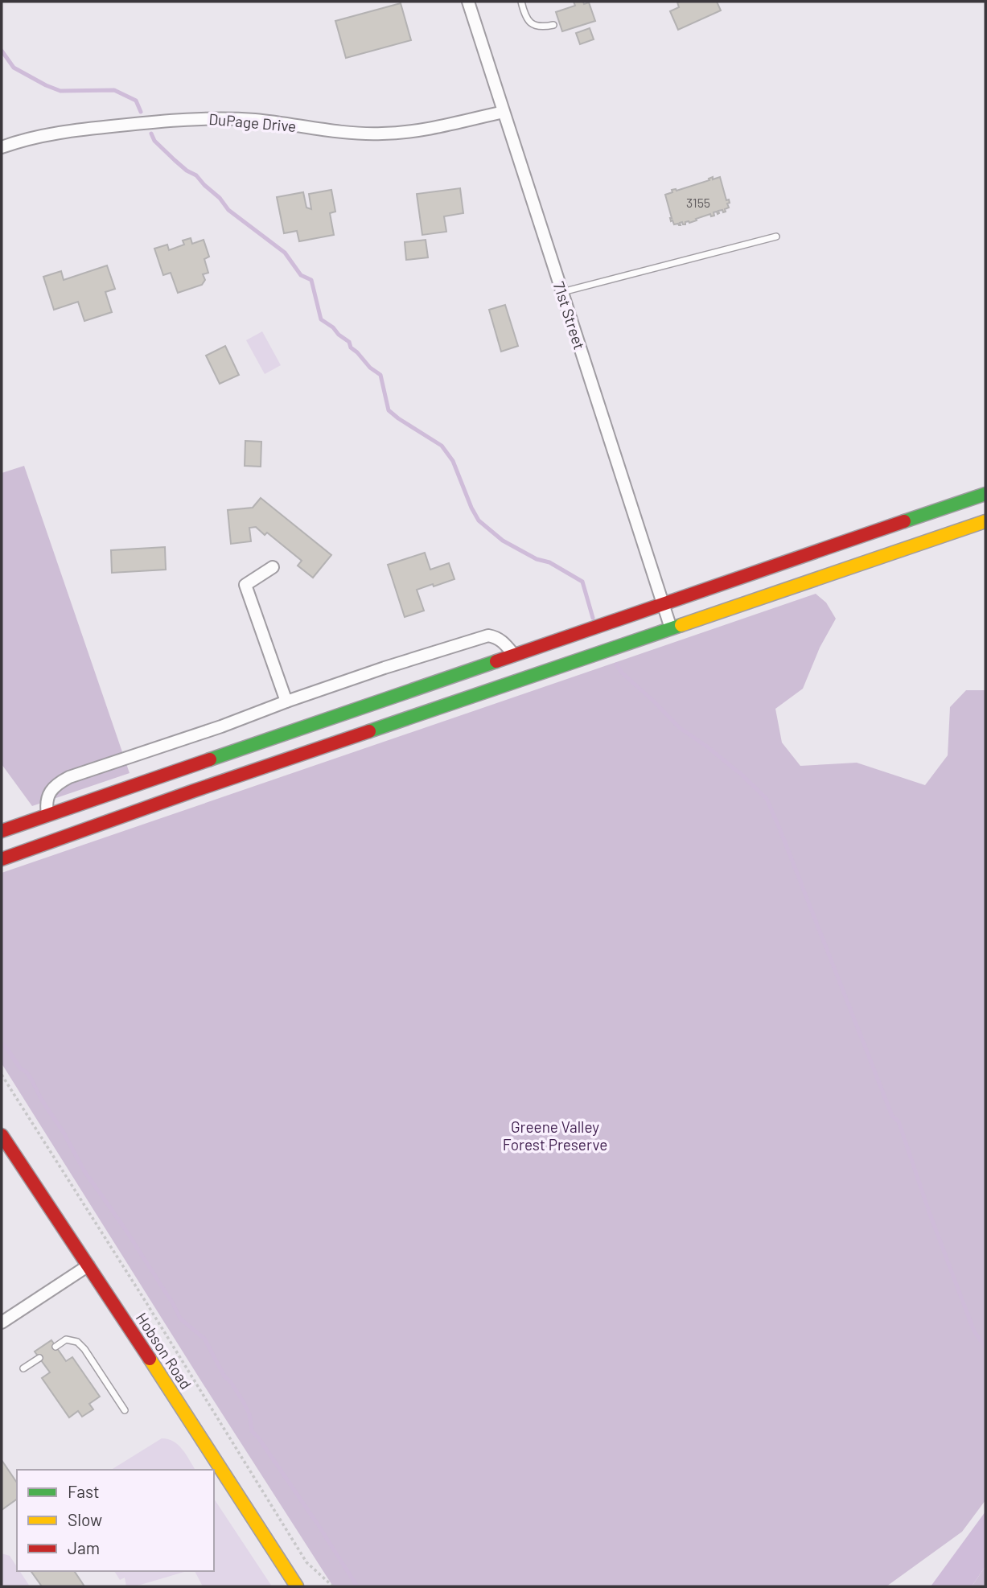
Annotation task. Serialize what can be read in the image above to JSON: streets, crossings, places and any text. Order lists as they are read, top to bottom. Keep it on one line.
{"streets":{"main road":["Hobson Road"],"street":["DuPage Drive","71st Street"]},"crossings":[["DuPage Drive","71st Street"]],"parks":["Greene Valley Forest Preserve"],"house_numbers":["3155"],"legend":["Fast","Slow","Jam"]}
